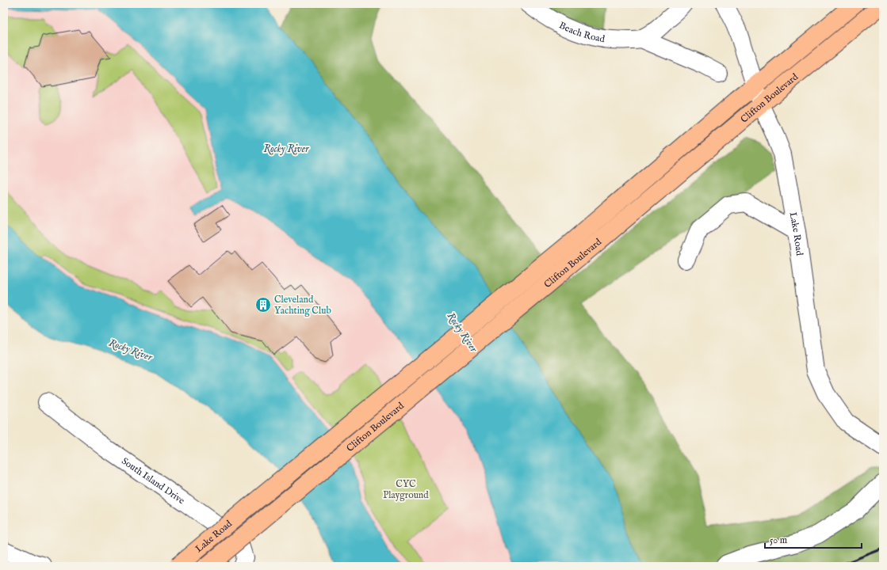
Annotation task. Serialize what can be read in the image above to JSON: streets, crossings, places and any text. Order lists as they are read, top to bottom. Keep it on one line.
{"streets":{"main road":["Clifton Boulevard","Lake Road"],"street":["Beach Road","South Island Drive"]},"crossings":[["Clifton Boulevard","Lake Road"]],"water":["Rocky River"],"parks":["CYC Playground"],"places":{"building":["Cleveland Yachting Club"]},"scale_bar":"50 m"}
